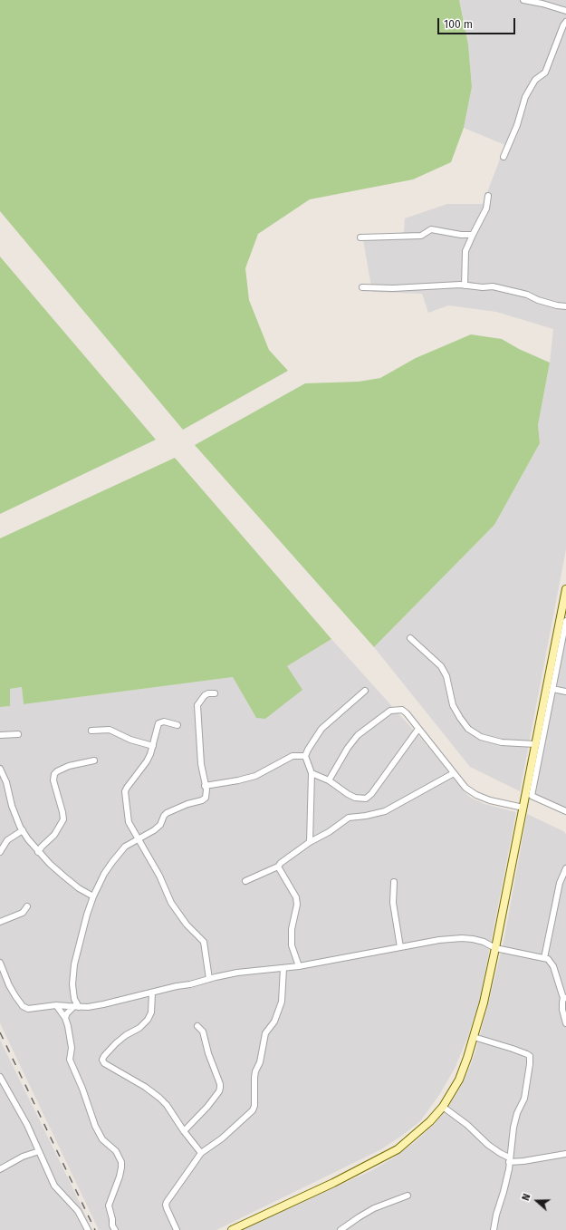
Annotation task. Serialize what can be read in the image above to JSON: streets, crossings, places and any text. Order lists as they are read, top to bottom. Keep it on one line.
{"scale_bar":"100 m","north":"left"}
